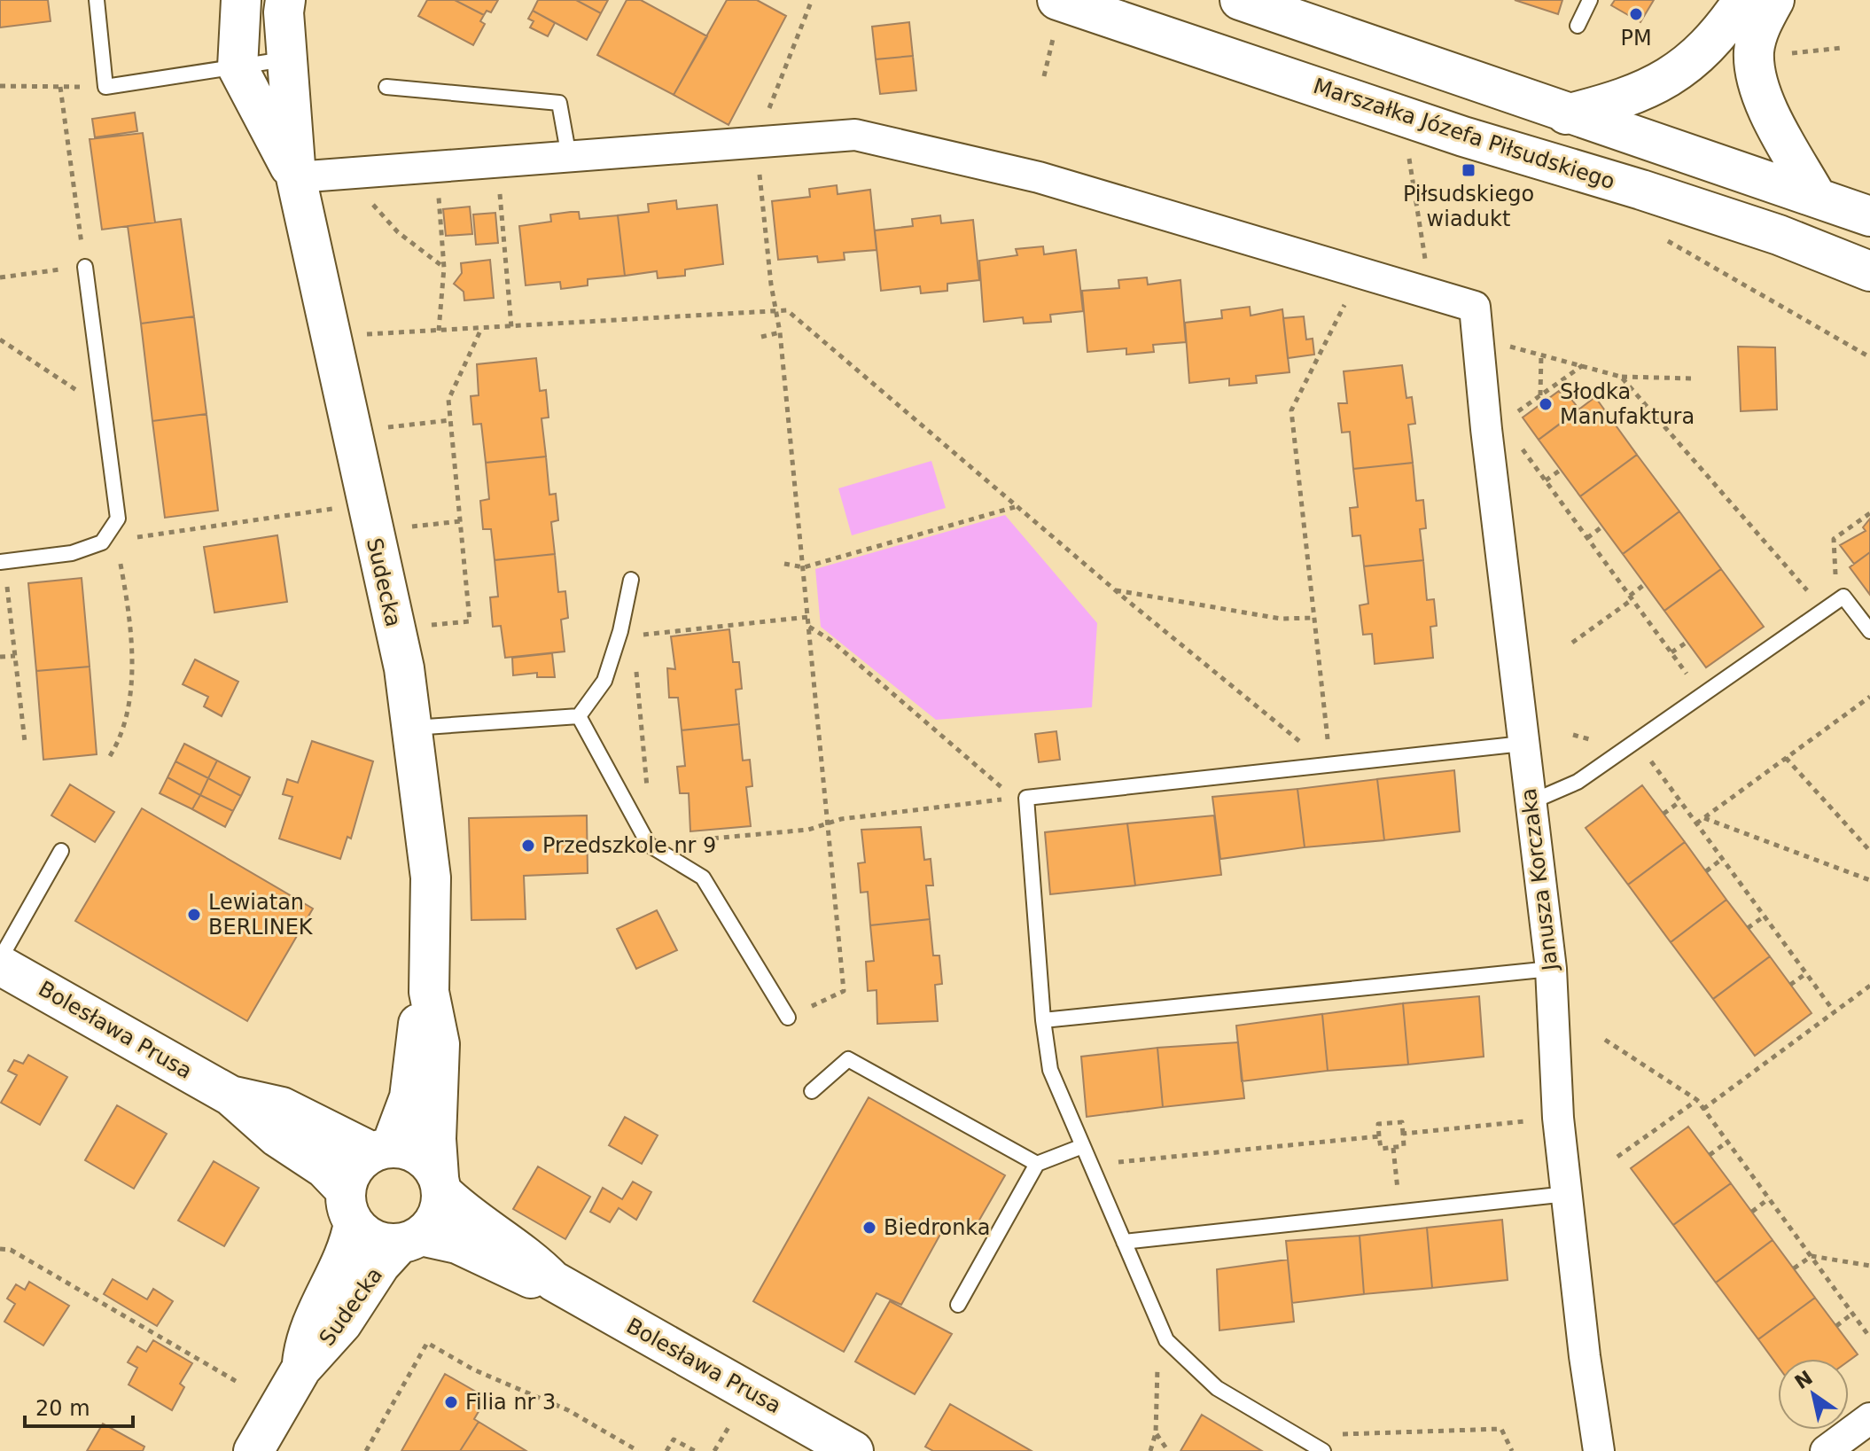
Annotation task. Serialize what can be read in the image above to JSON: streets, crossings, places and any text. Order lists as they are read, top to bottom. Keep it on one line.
{"streets":{"street":["Marszałka Józefa Piłsudskiego","Sudecka","Janusza Korczaka","Bolesława Prusa"]},"crossings":[["Sudecka","Bolesława Prusa"]],"places":{"other":["PM","Słodka Manufaktura","Przedszkole nr 9","Lewiatan BERLINEK","Biedronka","Filia nr 3"],"transit":["Piłsudskiego wiadukt"]},"scale_bar":"20 m","north":"top left"}
